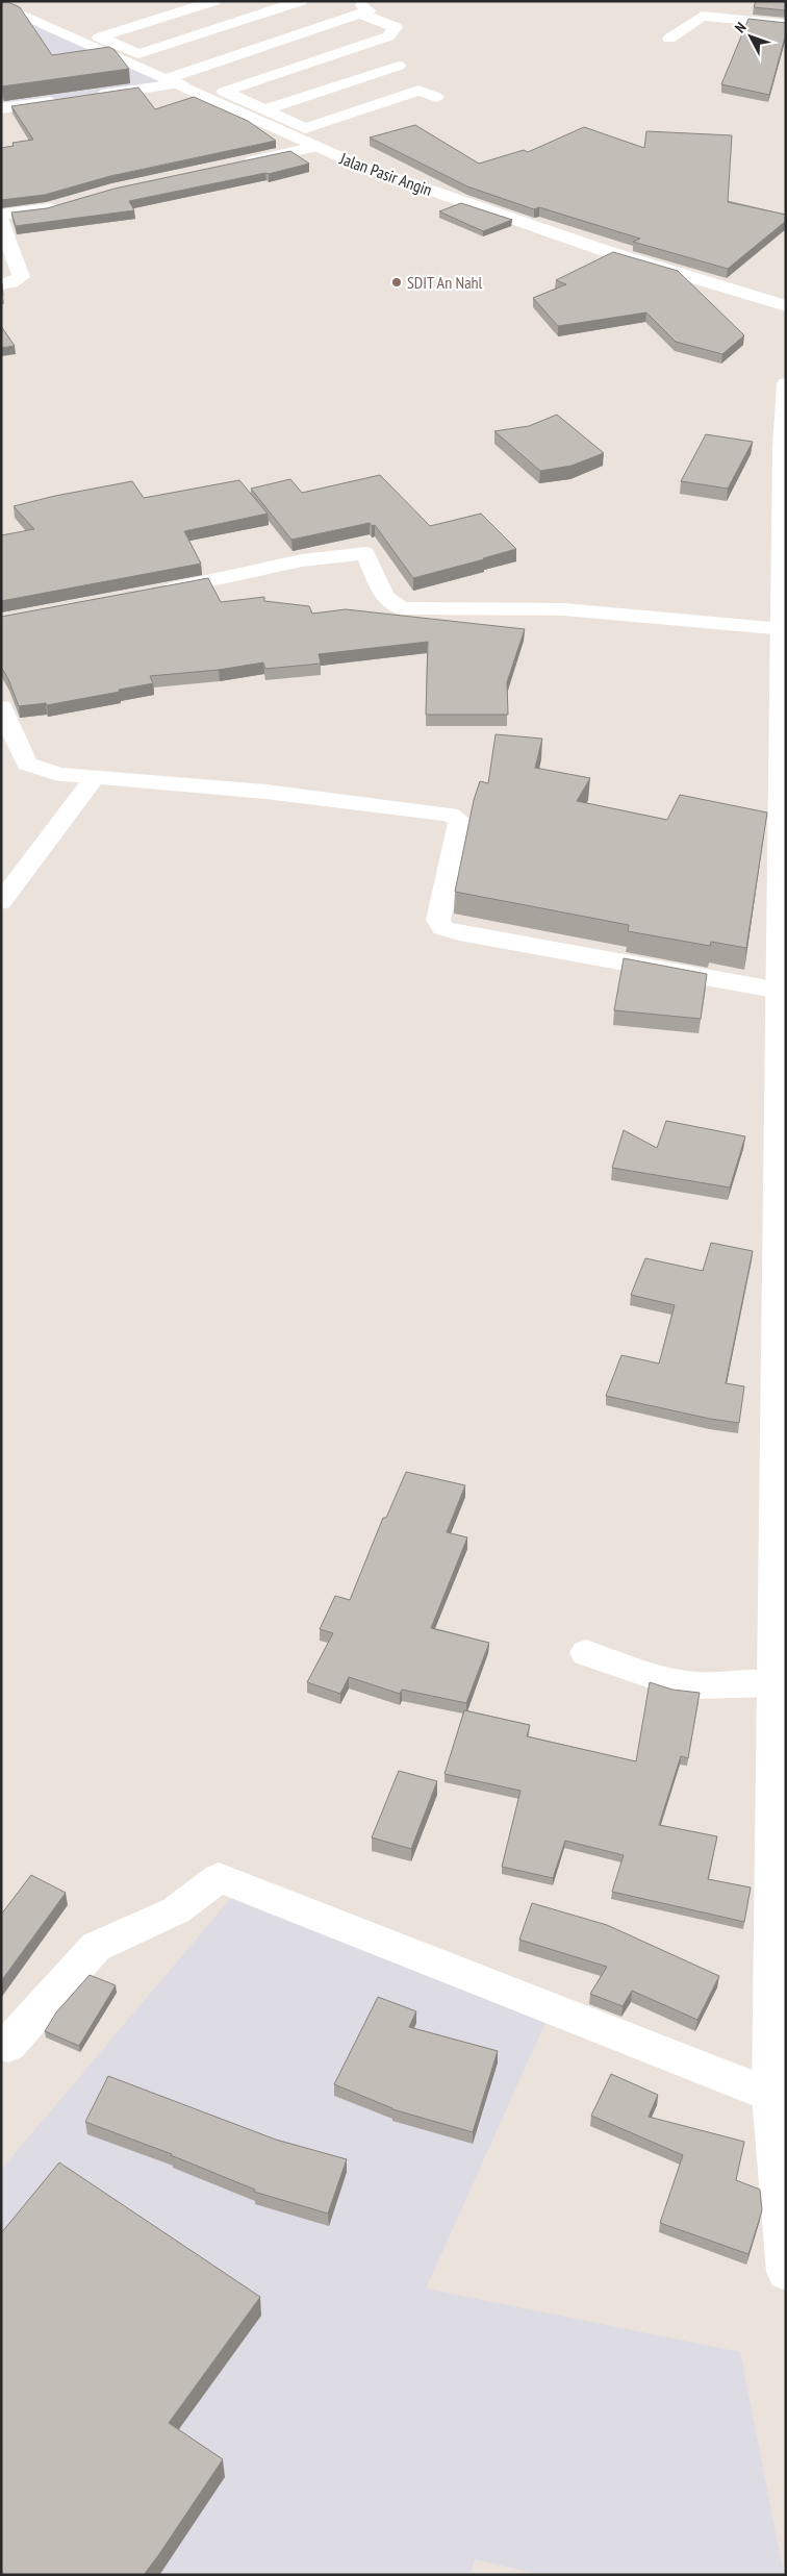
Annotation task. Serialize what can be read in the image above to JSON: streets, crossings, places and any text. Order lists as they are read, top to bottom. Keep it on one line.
{"streets":{"street":["Jalan Pasir Angin"]},"places":["SDIT An Nahl"],"north":"top left"}
